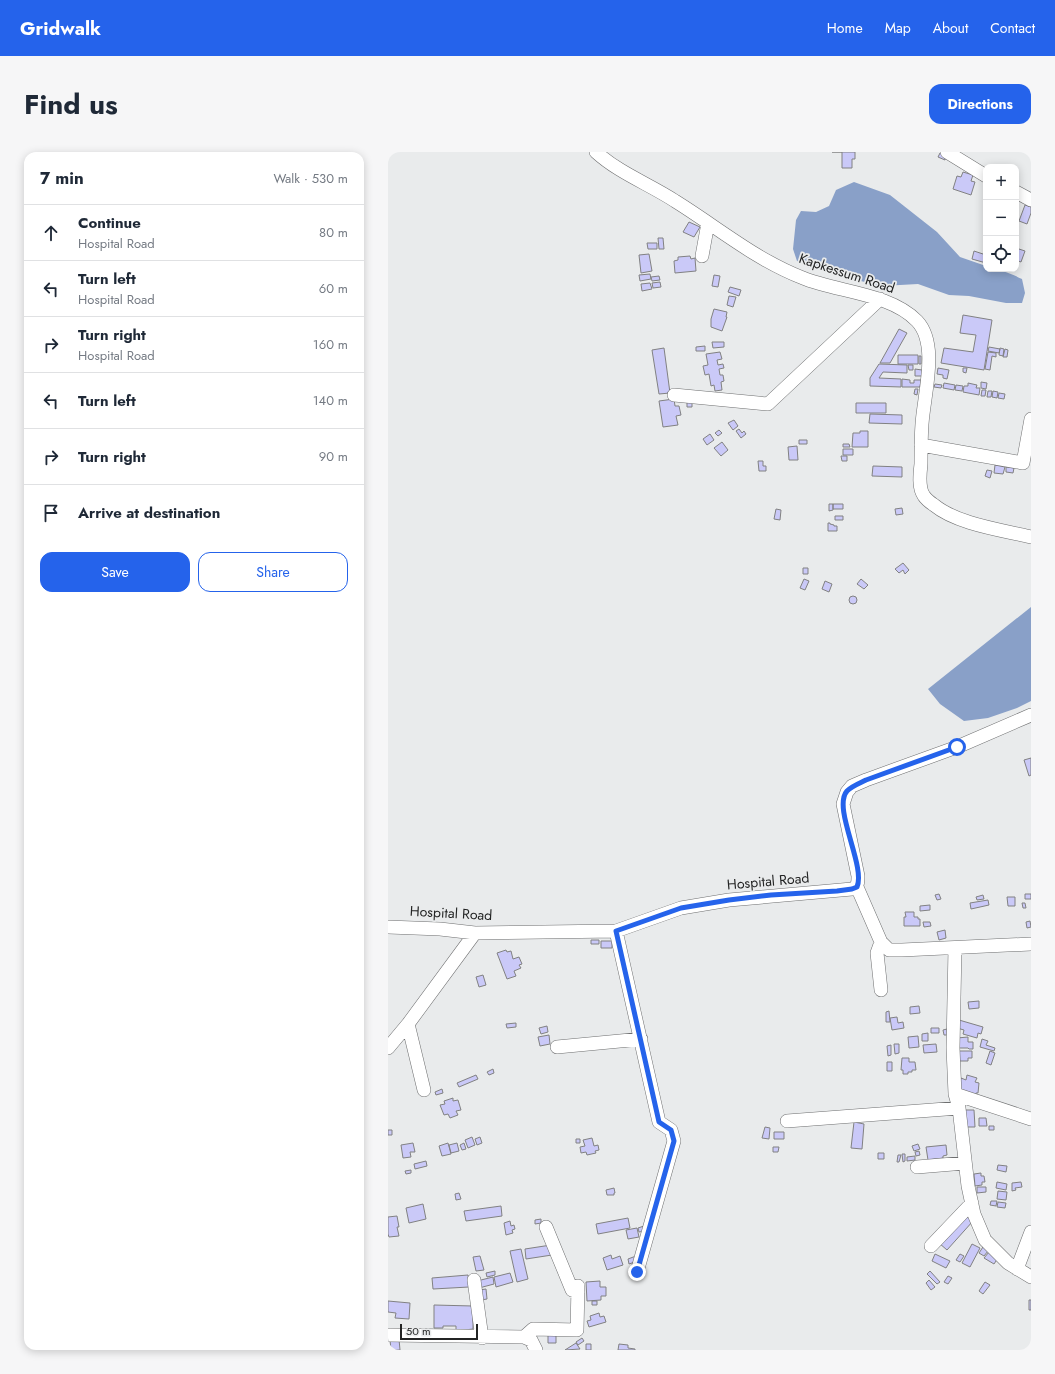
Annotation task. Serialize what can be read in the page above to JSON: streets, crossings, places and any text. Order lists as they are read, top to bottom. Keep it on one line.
{"streets":{"street":["Kapkessum Road","Hospital Road"]},"scale_bar":"50 m","page":{"header":"Gridwalk","nav":["Home","Map","About","Contact"],"title":"Find us","buttons":["Directions",["Save","Share"]],"heading":["7 min","Walk · 530 m"],"map_buttons":["+","−"],"list":[["Continue","Hospital Road","80 m"],["Turn left","Hospital Road","60 m"],["Turn right","Hospital Road","160 m"],["Turn left","140 m"],["Turn right","90 m"],"Arrive at destination"],"scale":"50 m"}}
